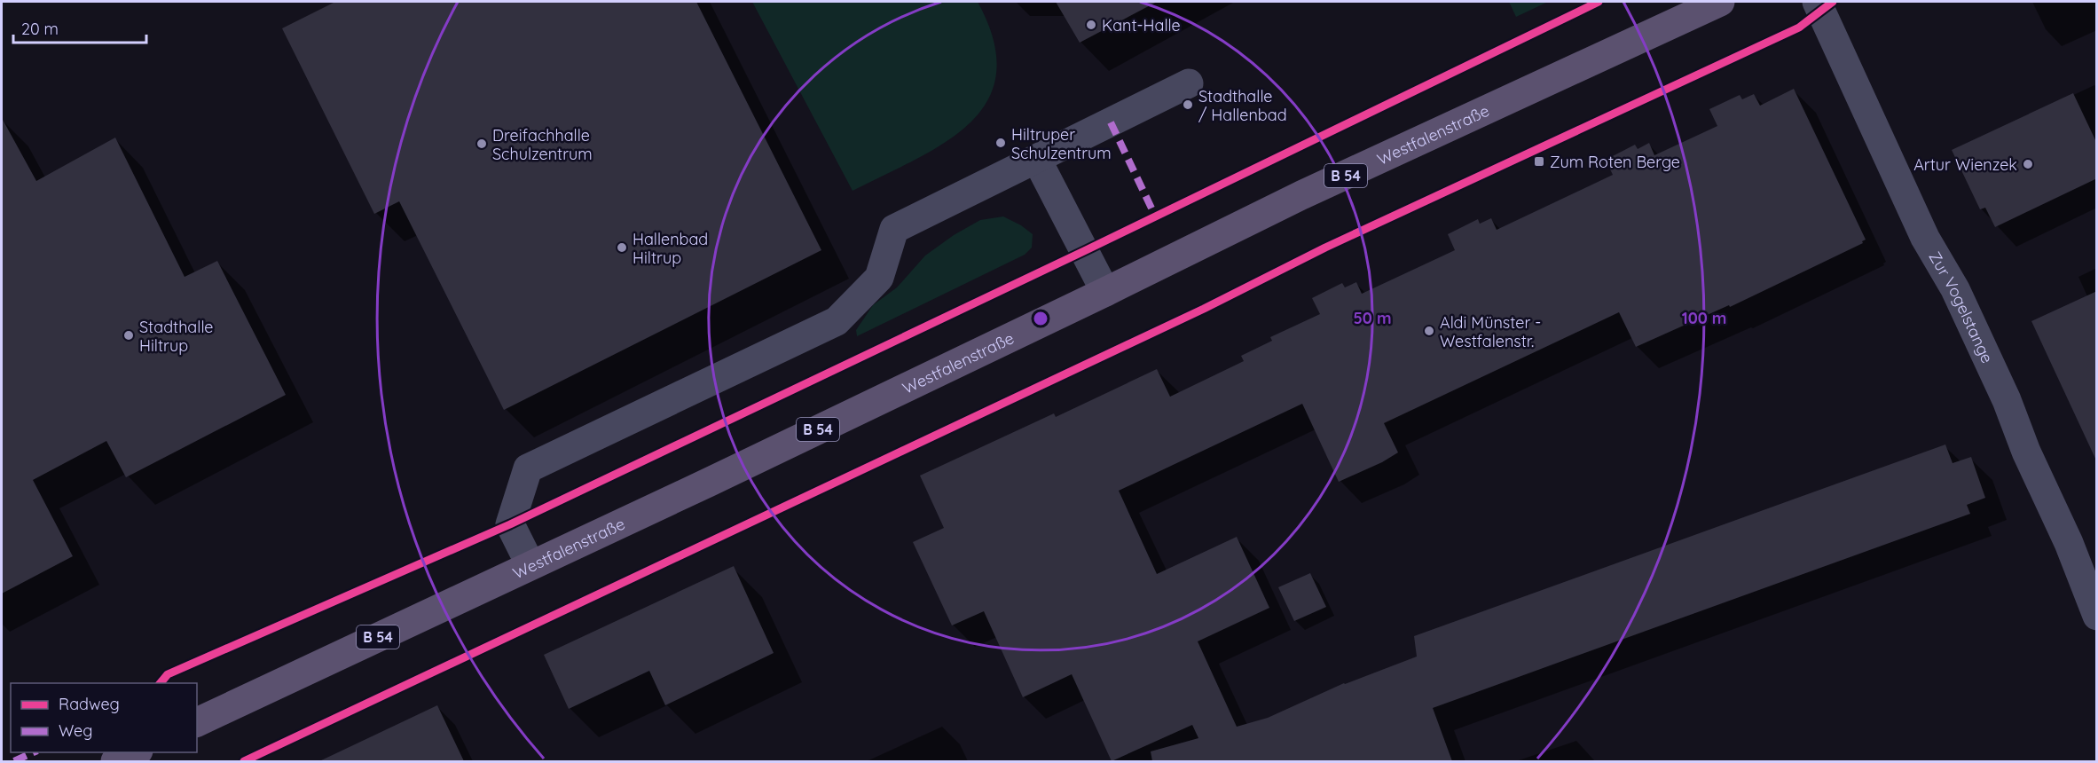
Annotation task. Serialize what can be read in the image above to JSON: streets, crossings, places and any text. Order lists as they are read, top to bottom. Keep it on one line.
{"streets":{"main road":["Westfalenstraße","B 54"],"street":["Zur Vogelstange"]},"places":{"other":["Kant-Halle","Stadthalle / Hallenbad","Hiltruper Schulzentrum","Dreifachhalle Schulzentrum","Artur Wienzek","Hallenbad Hiltrup","Aldi Münster - Westfalenstr.","Stadthalle Hiltrup"],"transit":["Zum Roten Berge"]},"legend":["Radweg","Weg"],"scale_bar":"20 m","rings":["50 m","100 m"]}
